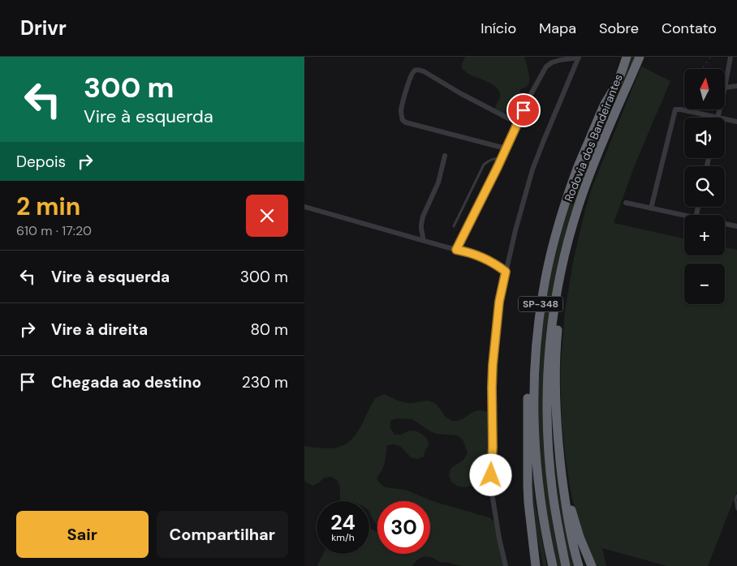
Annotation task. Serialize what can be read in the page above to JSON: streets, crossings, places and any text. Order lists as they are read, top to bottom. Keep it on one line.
{"streets":{"highway":["Rodovia dos Bandeirantes","SP-348"]},"north":"top","page":{"header":"Drivr","nav":["Início","Mapa","Sobre","Contato"],"turn":["300 m","Vire à esquerda"],"map_buttons":["+","−"],"then":"Depois","heading":["2 min","610 m · 17:20"],"list":[{"name":"Vire à esquerda","value":"300 m"},{"name":"Vire à direita","value":"80 m"},{"name":"Chegada ao destino","value":"230 m"}],"speed":"24 km/h","limit":"30","buttons":["Sair","Compartilhar"]}}
